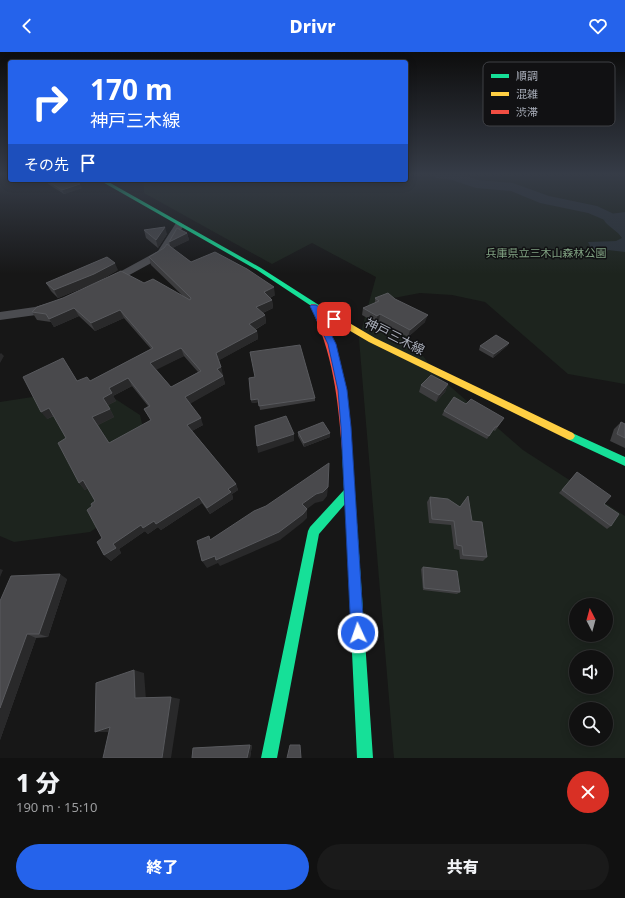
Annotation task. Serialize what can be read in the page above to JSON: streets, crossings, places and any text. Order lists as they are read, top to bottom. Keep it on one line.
{"streets":{"main road":["神戸三木線"]},"parks":["兵庫県立三木山森林公園"],"legend":["順調","混雑","渋滞"],"north":"top","page":{"header":"Drivr","turn":["170 m","神戸三木線"],"then":"その先","heading":["1 分","190 m · 15:10"],"buttons":["終了","共有"]}}
